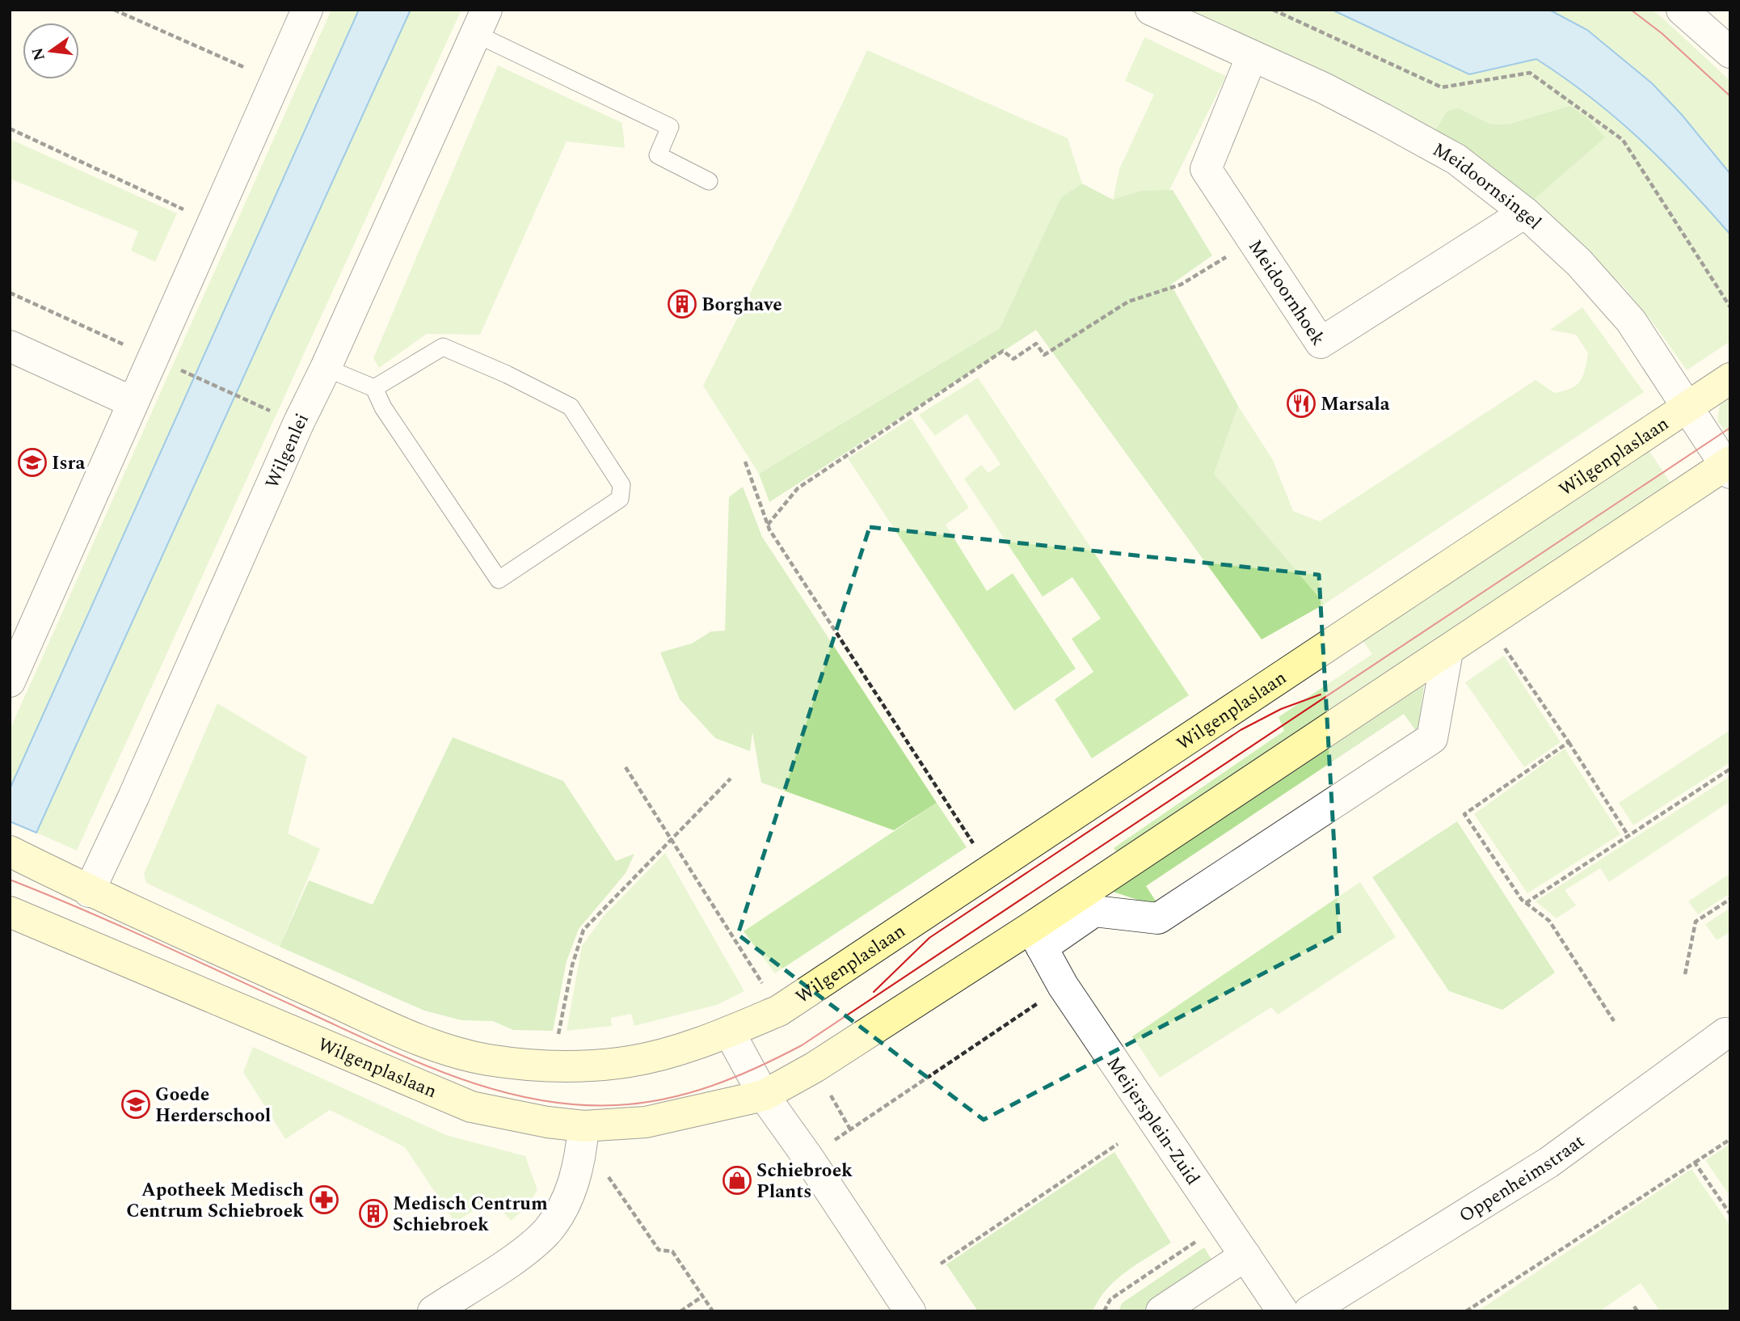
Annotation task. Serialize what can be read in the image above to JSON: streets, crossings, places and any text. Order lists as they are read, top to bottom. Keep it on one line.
{"streets":{"street":["Meidoornsingel","Meidoornhoek","Wilgenlei","Wilgenplaslaan","Meijersplein-Zuid","Oppenheimstraat"]},"crossings":[["Meidoornsingel","Meidoornhoek"],["Meidoornsingel","Wilgenplaslaan"],["Wilgenlei","Wilgenplaslaan"],["Wilgenplaslaan","Meijersplein-Zuid"]],"places":{"building":["Borghave","Medisch Centrum Schiebroek"],"restaurant":["Marsala"],"school or university":["Isra","Goede Herderschool"],"shop":["Schiebroek Plants"],"pharmacy":["Apotheek Medisch Centrum Schiebroek"]},"north":"left"}
